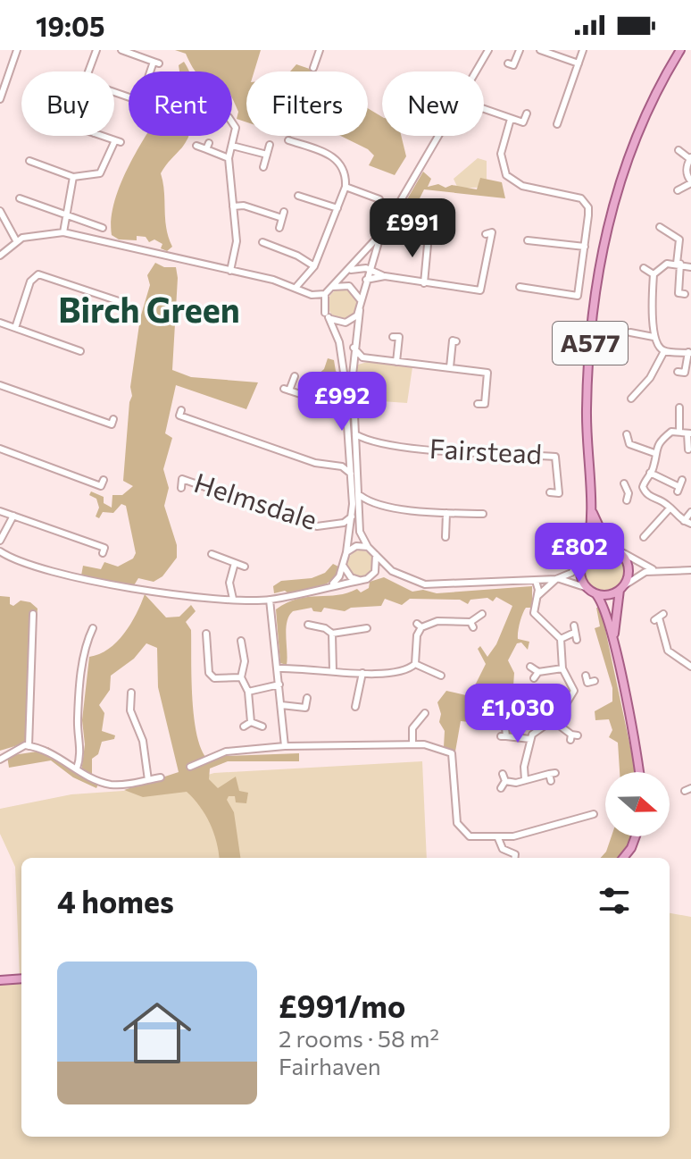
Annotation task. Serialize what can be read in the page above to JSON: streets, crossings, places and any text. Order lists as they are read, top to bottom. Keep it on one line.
{"streets":{"main road":["A577"],"street":["Fairstead","Helmsdale"]},"districts":["Birch Green"],"north":"right","page":{"status":"19:05","chip":["Buy","Rent","Filters","New"],"price":["£991","£992","£802","£1,030"],"heading":"4 homes","list":[{"name":"£991/mo","note":"2 rooms · 58 m² · Fairhaven"}]}}
